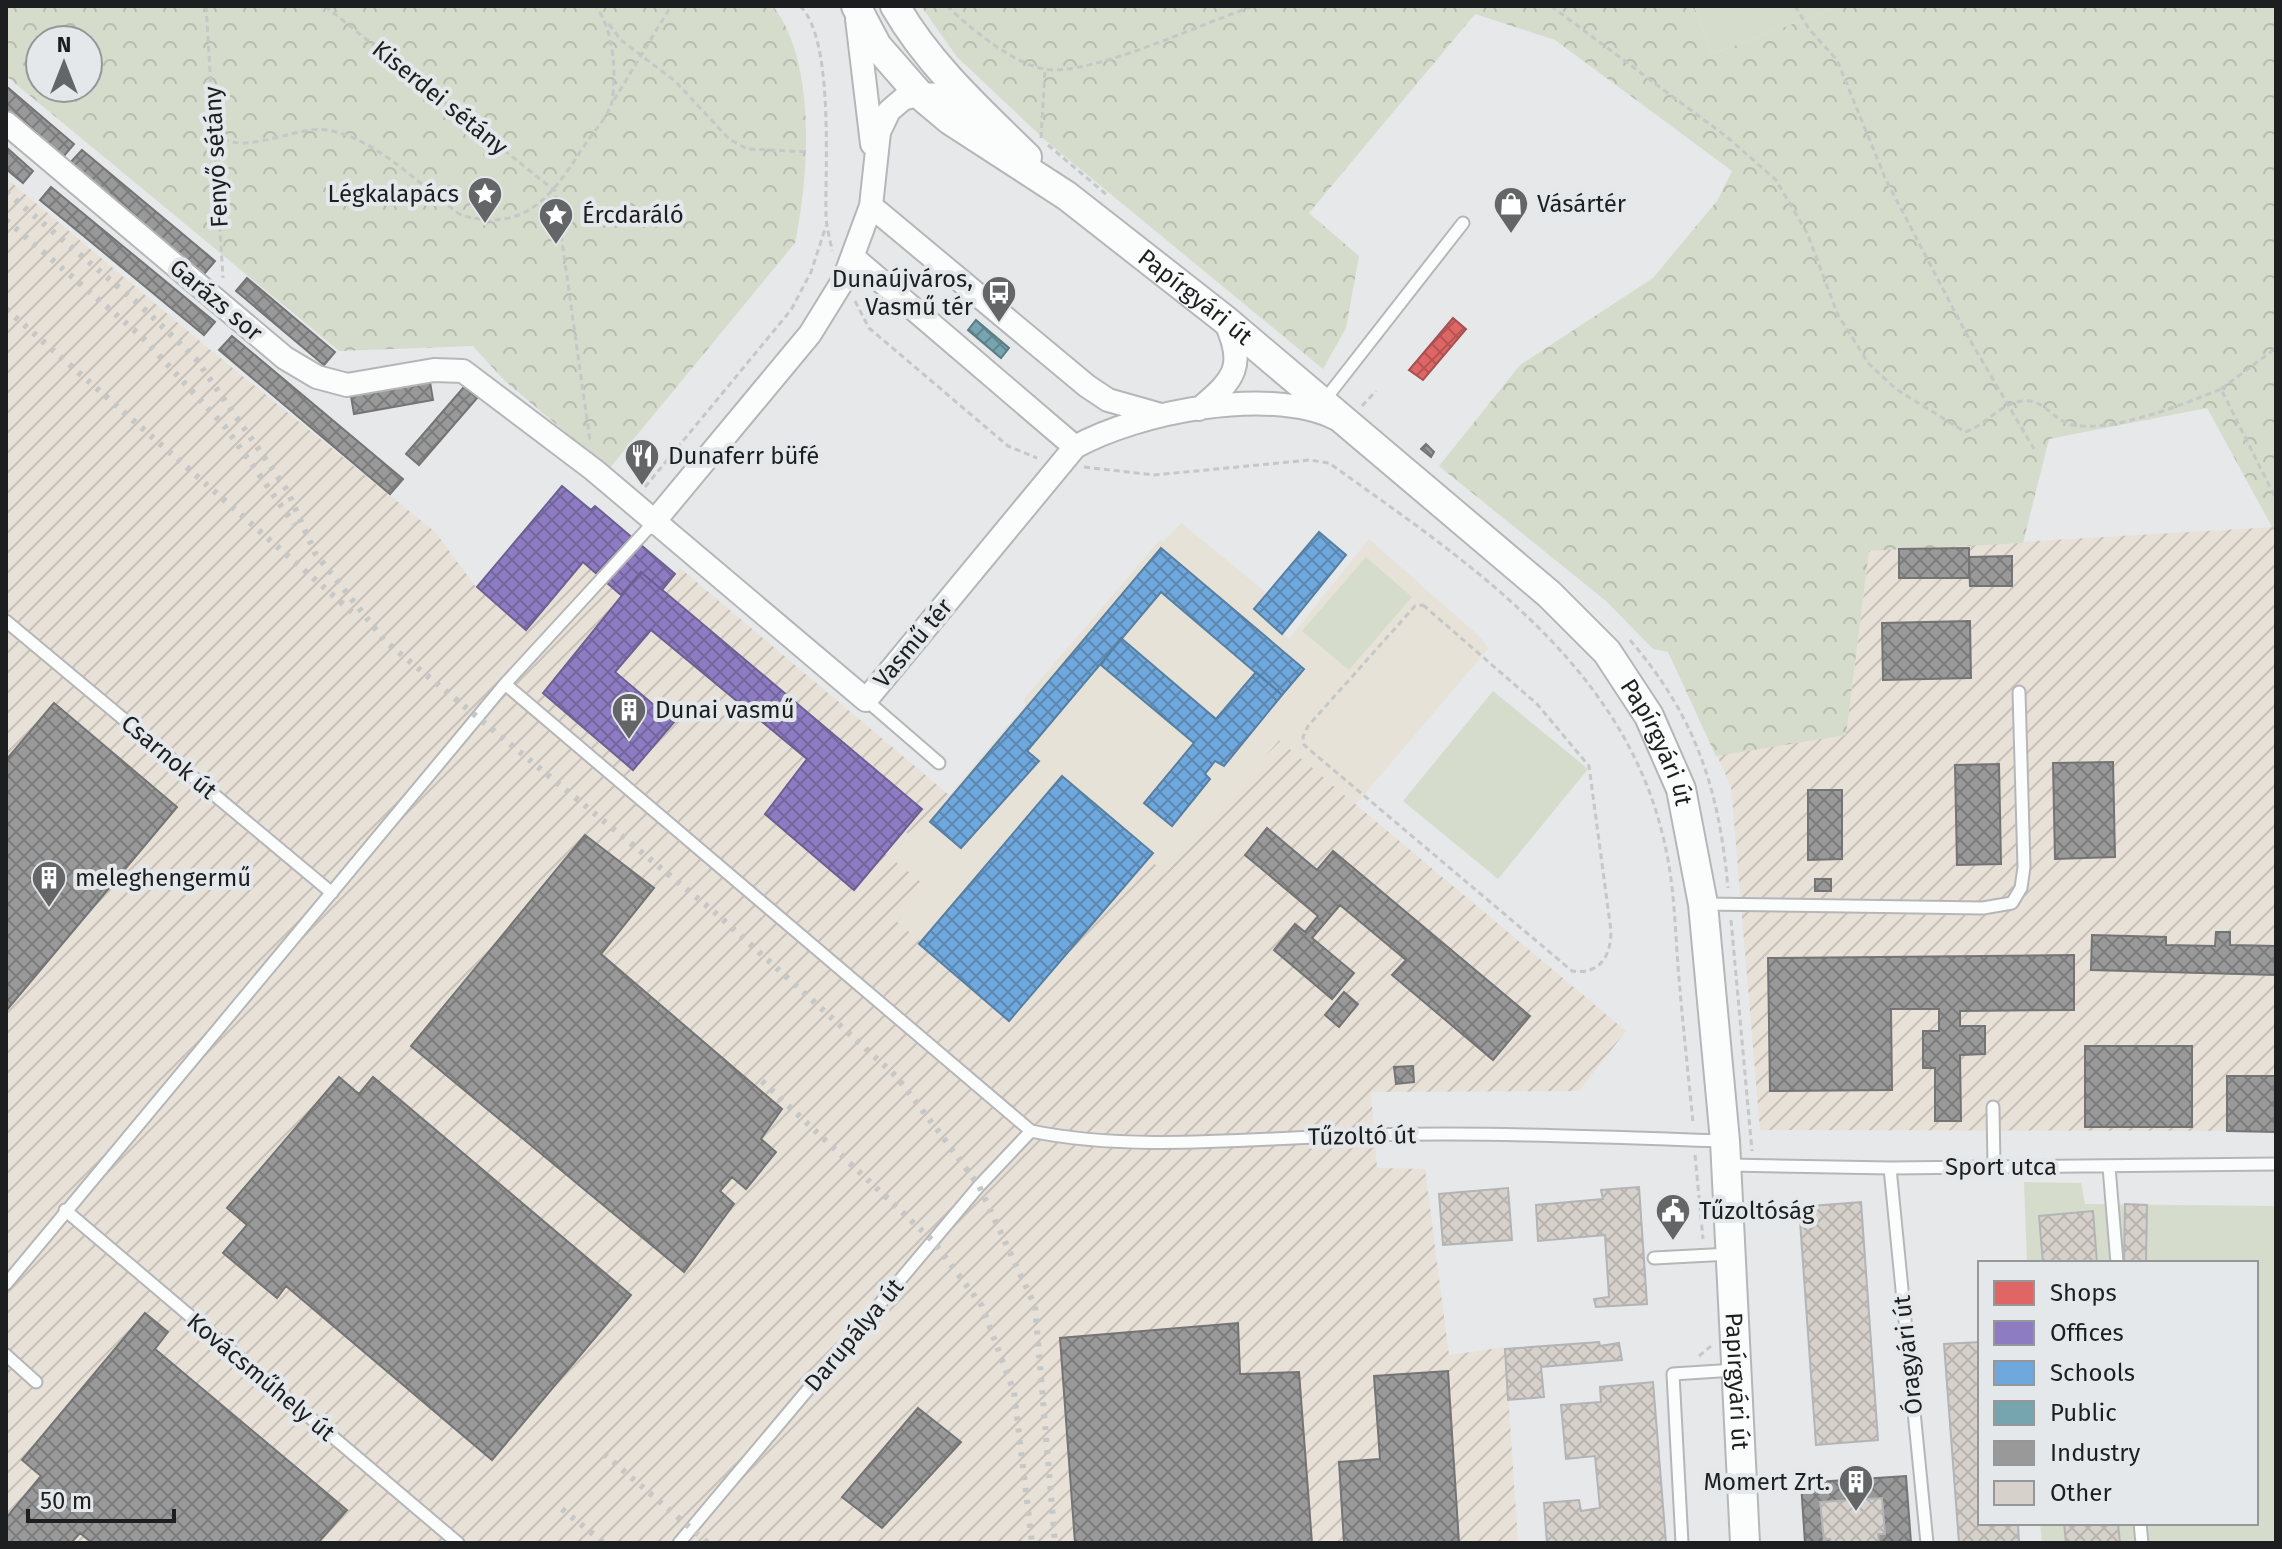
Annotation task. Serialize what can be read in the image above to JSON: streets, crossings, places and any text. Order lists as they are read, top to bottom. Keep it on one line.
{"streets":{"street":["Papírgyári út","Garázs sor","Vasmű tér"],"lane":["Csarnok út","Tűzoltó út","Sport utca","Darupálya út","Óragyári út","Kovácsműhely út"],"path":["Kiserdei sétány","Fenyő sétány"]},"crossings":[["Fenyő sétány","Garázs sor"],["Papírgyári út","Vasmű tér"],["Papírgyári út","Tűzoltó út"],["Papírgyári út","Sport utca"],["Garázs sor","Vasmű tér"],["Tűzoltó út","Sport utca"],["Tűzoltó út","Darupálya út"],["Sport utca","Óragyári út"]],"places":{"place":["Légkalapács","Ércdaráló"],"shop":["Vásártér"],"bus stop":["Dunaújváros, Vasmű tér"],"restaurant":["Dunaferr büfé"],"building":["Dunai vasmű","meleghengermű","Momert Zrt."],"public building":["Tűzoltóság"]},"legend":["Shops","Offices","Schools","Public","Industry","Other"],"scale_bar":"50 m","north":"top"}
